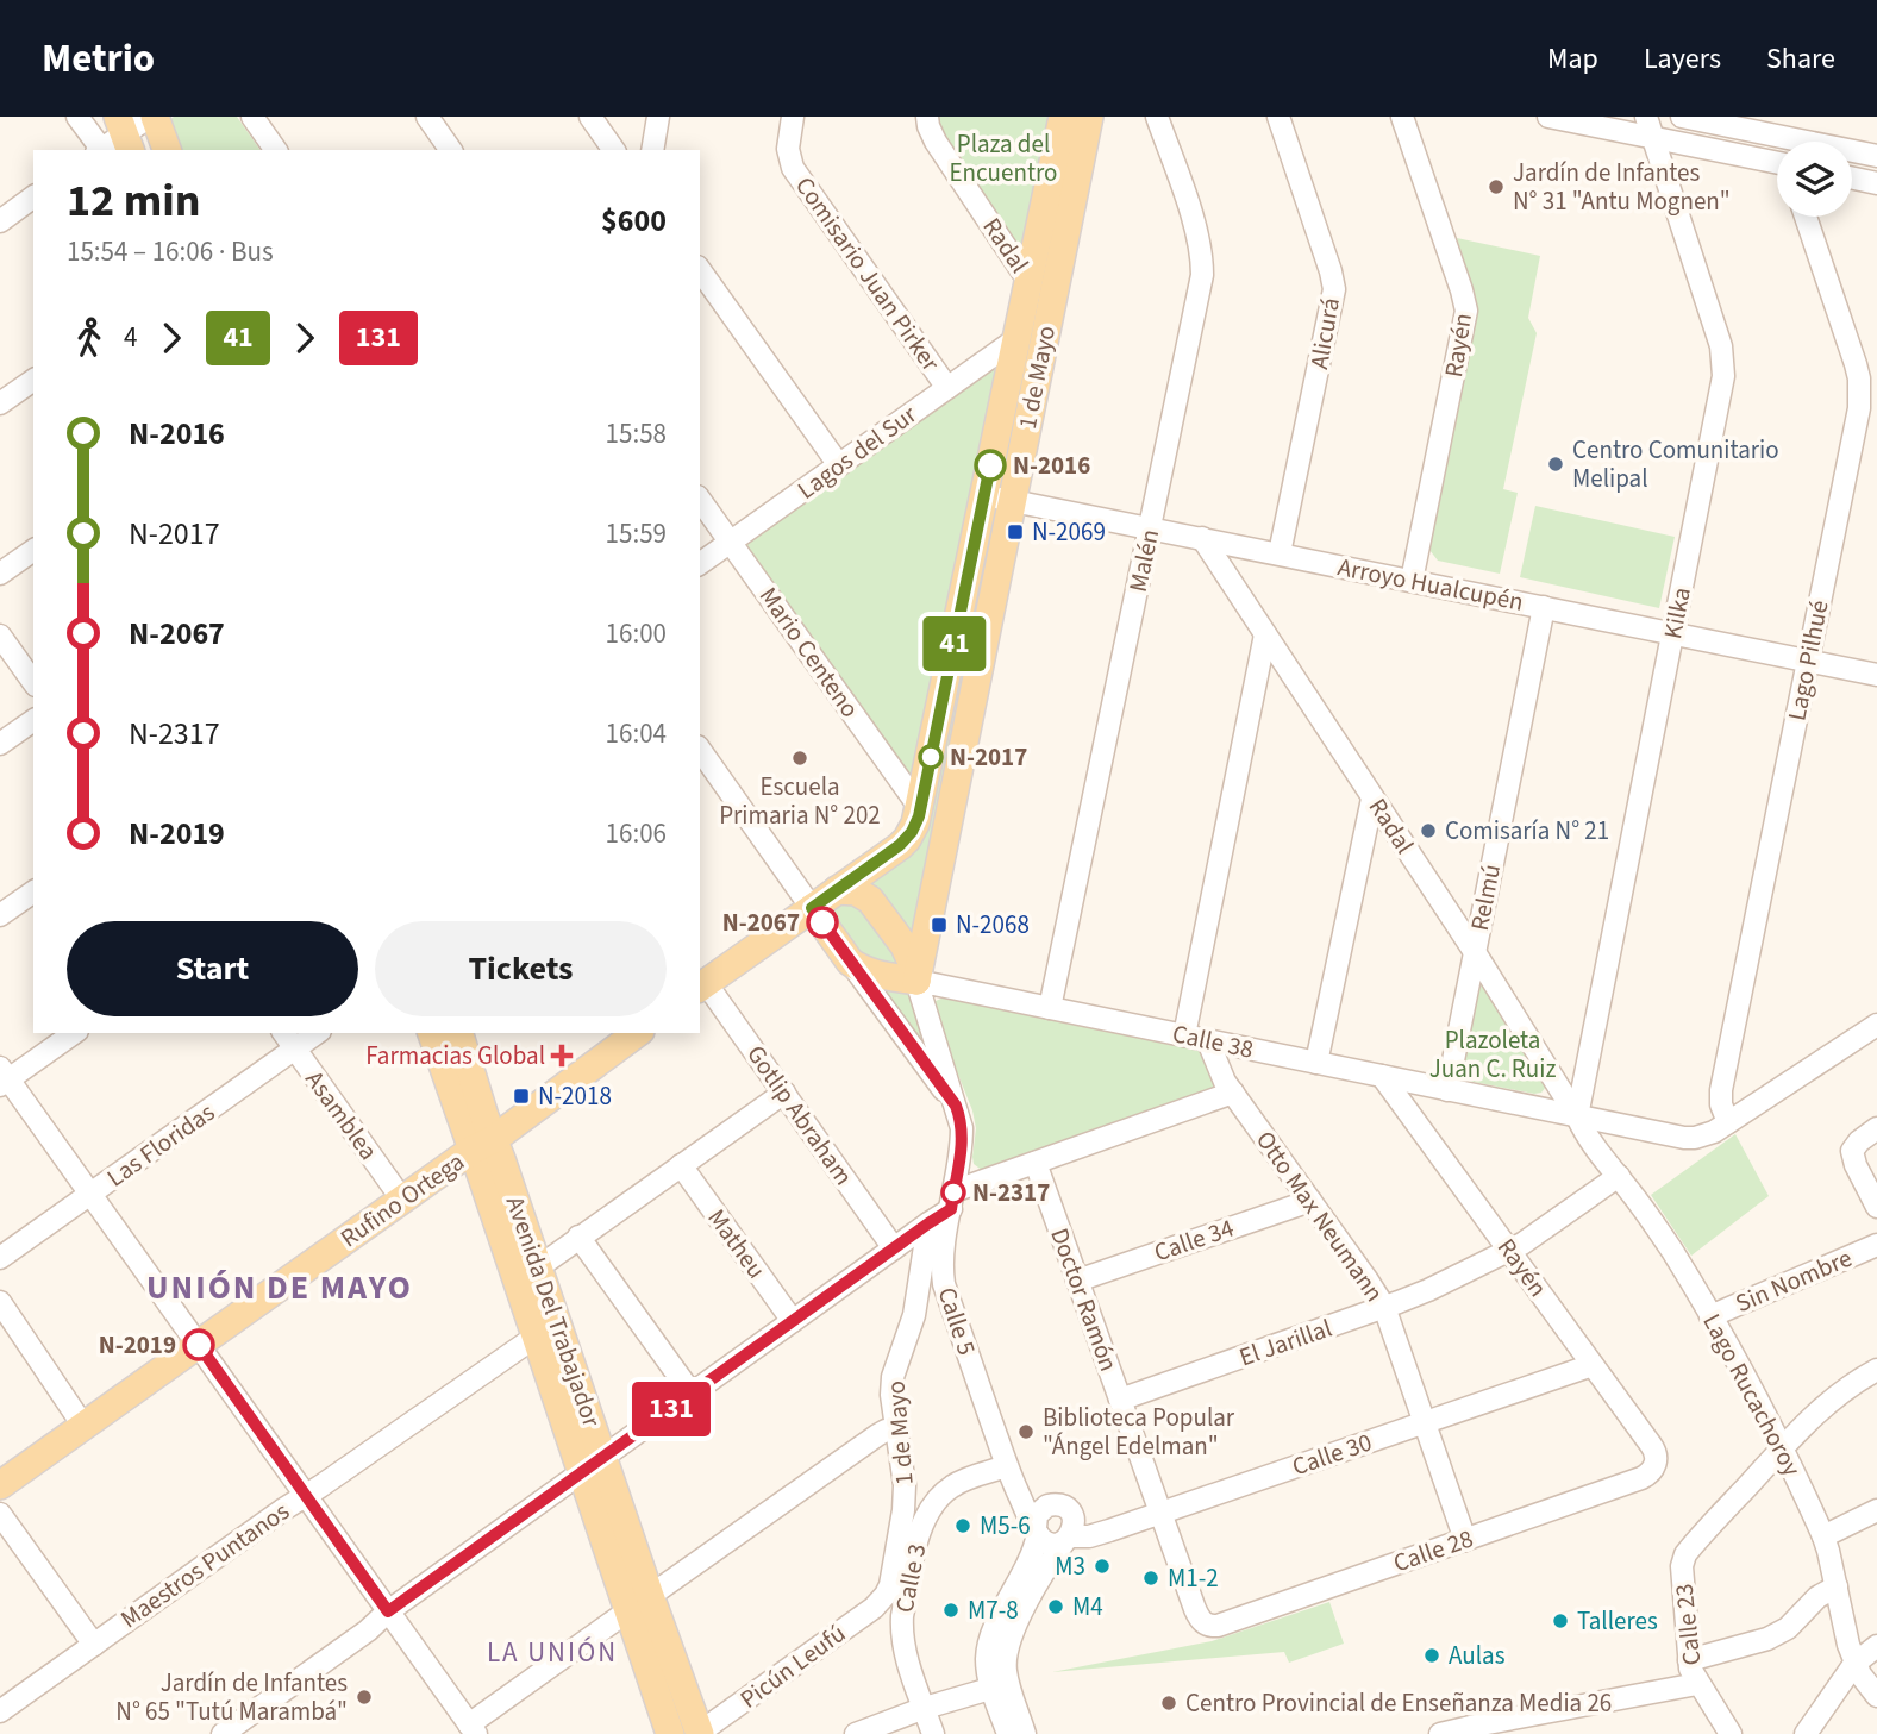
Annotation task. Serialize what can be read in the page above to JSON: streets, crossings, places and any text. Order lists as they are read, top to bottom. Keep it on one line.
{"streets":{"main road":["1 de Mayo","Calle 38","Rufino Ortega","Avenida Del Trabajador","Calle 5"],"street":["Radal","Comisario Juan Pirker","Alicurá","Rayén","Lagos del Sur","Malén","Arroyo Hualcupén","Kilka","Mario Centeno","Lago Pilhué","Relmú","Asamblea","Gotlip Abraham","Las Floridas","Otto Max Neumann","Calle 34","Matheu","Sin Nombre","Doctor Ramón","El Jarillal","Lago Rucachoroy","Calle 30","Calle 28","Maestros Puntanos","Calle 3","Calle 23","Picún Leufú"]},"crossings":[["Radal","1 de Mayo"],["Radal","Arroyo Hualcupén"],["Radal","Kilka"],["Radal","Relmú"],["Radal","Calle 38"],["Radal","Lago Rucachoroy"],["Comisario Juan Pirker","Lagos del Sur"],["Alicurá","Arroyo Hualcupén"],["Rayén","Arroyo Hualcupén"],["Rayén","Calle 38"],["Rayén","El Jarillal"],["Rayén","Calle 30"],["Rayén","Calle 28"],["1 de Mayo","Lagos del Sur"],["1 de Mayo","Arroyo Hualcupén"],["1 de Mayo","Mario Centeno"],["1 de Mayo","Calle 38"],["1 de Mayo","Calle 5"],["1 de Mayo","Picún Leufú"],["Lagos del Sur","Mario Centeno"],["Malén","Arroyo Hualcupén"],["Malén","Calle 38"],["Arroyo Hualcupén","Kilka"],["Arroyo Hualcupén","Lago Pilhué"],["Arroyo Hualcupén","Relmú"],["Kilka","Calle 38"],["Kilka","Lago Rucachoroy"],["Relmú","Calle 38"],["Calle 38","Otto Max Neumann"],["Calle 38","Calle 5"],["Calle 38","Lago Rucachoroy"],["Asamblea","Las Floridas"],["Asamblea","Rufino Ortega"],["Rufino Ortega","Avenida Del Trabajador"],["Otto Max Neumann","Calle 34"],["Otto Max Neumann","El Jarillal"],["Otto Max Neumann","Calle 30"],["Otto Max Neumann","Calle 28"],["Calle 34","Doctor Ramón"],["Sin Nombre","Lago Rucachoroy"],["Doctor Ramón","El Jarillal"],["Doctor Ramón","Calle 30"],["Doctor Ramón","Calle 28"],["Avenida Del Trabajador","Maestros Puntanos"],["Avenida Del Trabajador","Picún Leufú"],["Calle 5","Calle 30"],["Calle 5","Calle 3"],["El Jarillal","Lago Rucachoroy"],["Lago Rucachoroy","Calle 23"]],"districts":["UNIÓN DE MAYO","LA UNIÓN"],"parks":["Plaza del Encuentro","Plazoleta Juan C. Ruiz"],"places":{"other":["Jardín de Infantes N° 31 \"Antu Mognen\"","Centro Comunitario Melipal","N-2016","N-2017","Escuela Primaria N° 202","Comisaría N° 21","N-2067","N-2317","N-2019","Biblioteca Popular \"Ángel Edelman\"","M5-6","M3","M1-2","M4","M7-8","Talleres","Aulas","Jardín de Infantes N° 65 \"Tutú Marambá\"","Centro Provincial de Enseñanza Media 26"],"transit":["N-2069","N-2068","N-2018"],"health":["Farmacias Global"]},"lines":["bus line 41","bus line 131"],"page":{"header":"Metrio","nav":["Map","Layers","Share"],"on_map":["41","131"],"heading":["12 min","15:54 – 16:06 · Bus","$600"],"legs":["4","41","131"],"list":[{"name":"N-2016","value":"15:58"},{"name":"N-2017","value":"15:59"},{"name":"N-2067","value":"16:00"},{"name":"N-2317","value":"16:04"},{"name":"N-2019","value":"16:06"}],"buttons":["Start","Tickets"]}}
